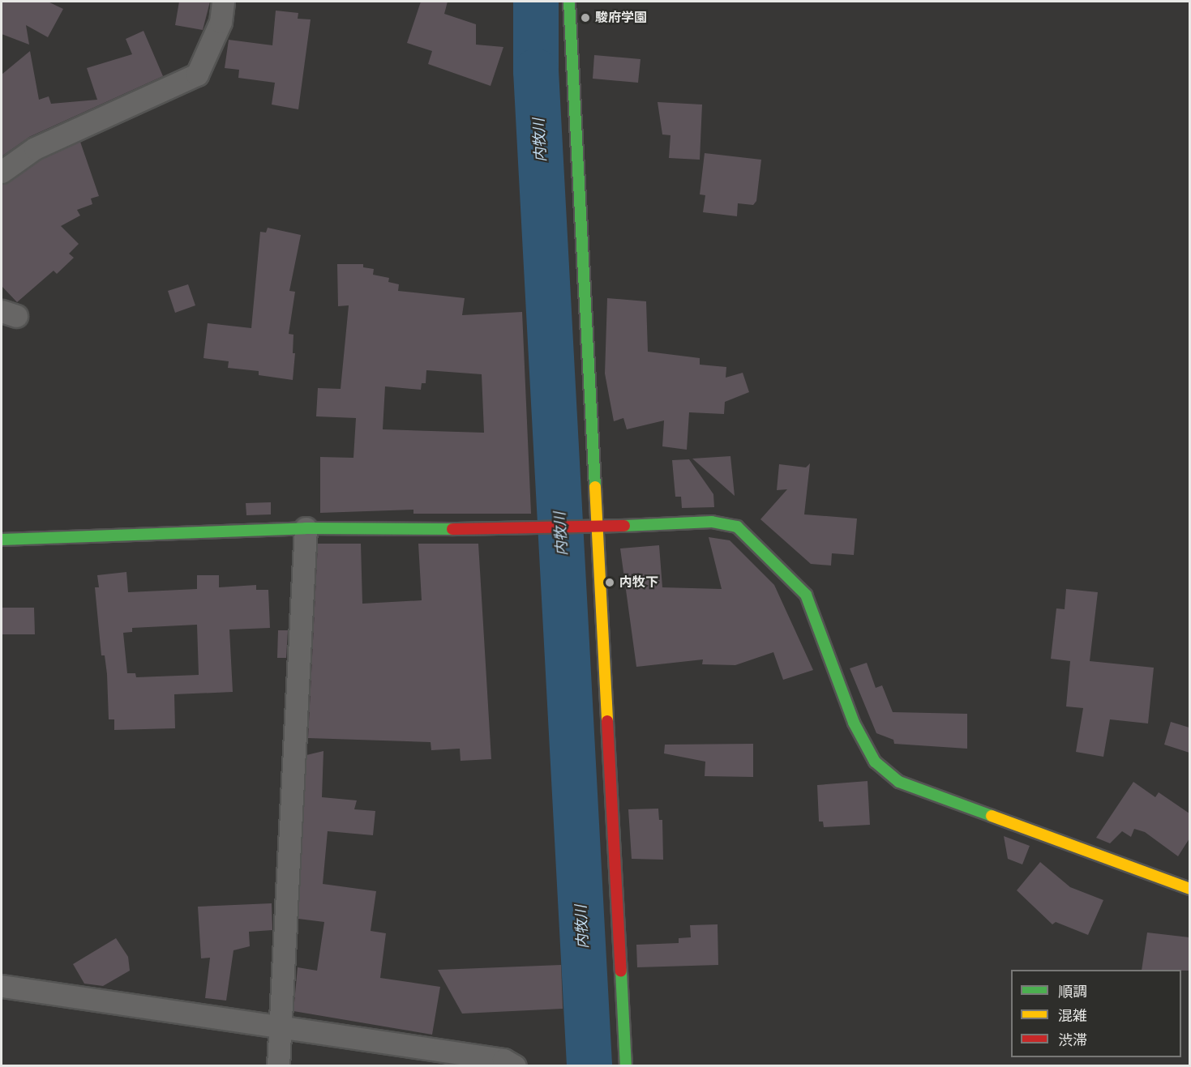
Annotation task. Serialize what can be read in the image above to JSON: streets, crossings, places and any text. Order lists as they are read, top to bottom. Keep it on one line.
{"water":["内牧川"],"places":["駿府学園","内牧下"],"legend":["順調","混雑","渋滞"]}
